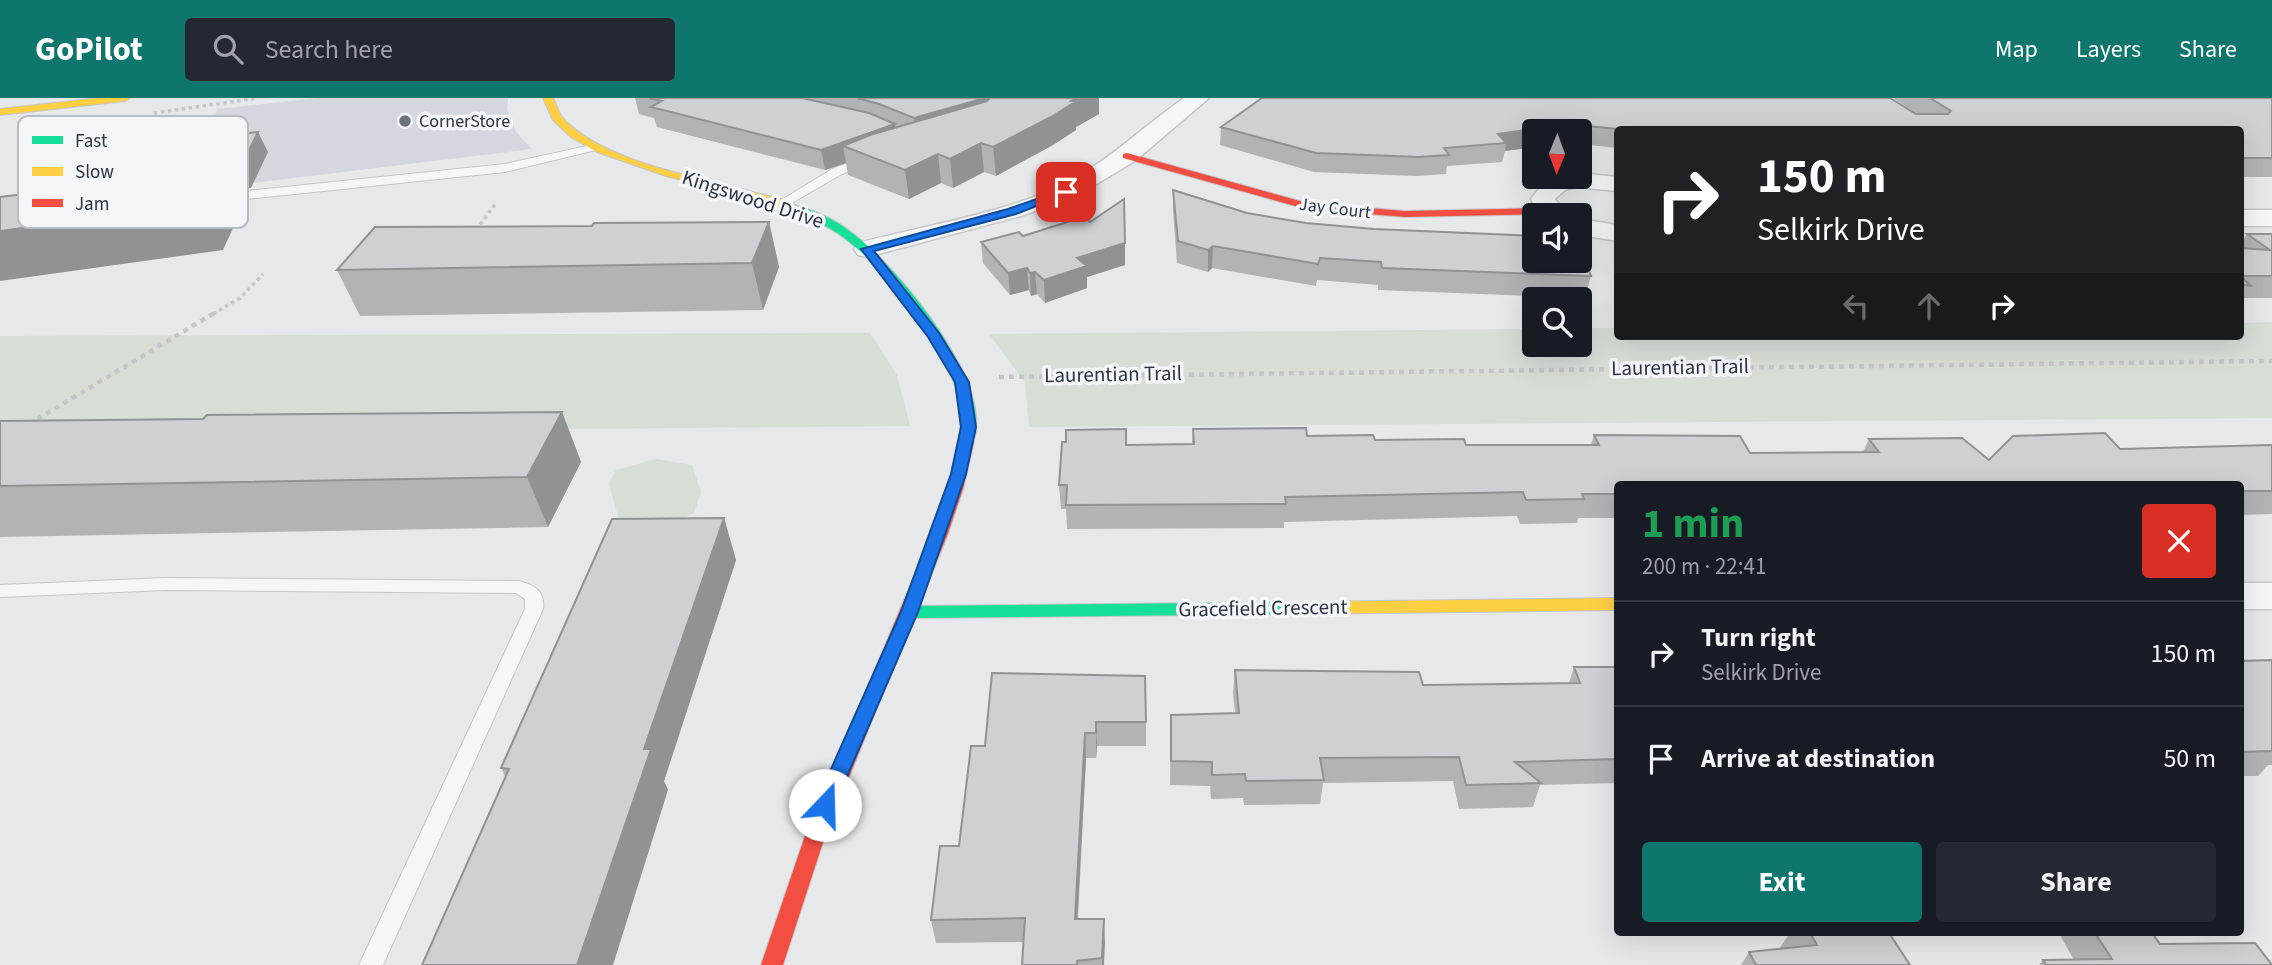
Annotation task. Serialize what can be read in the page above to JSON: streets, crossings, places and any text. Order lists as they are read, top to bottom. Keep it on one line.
{"streets":{"street":["Kingswood Drive","Jay Court","Gracefield Crescent"],"path":["Laurentian Trail"]},"crossings":[["Kingswood Drive","Laurentian Trail"],["Kingswood Drive","Gracefield Crescent"]],"places":["CornerStore"],"legend":["Fast","Slow","Jam"],"north":"bottom","page":{"header":"GoPilot","search":"Search here","nav":["Map","Layers","Share"],"turn":["150 m","Selkirk Drive"],"heading":["1 min","200 m · 22:41"],"list":[{"name":"Turn right","note":"Selkirk Drive","value":"150 m"},{"name":"Arrive at destination","value":"50 m"}],"buttons":["Exit","Share"]}}
